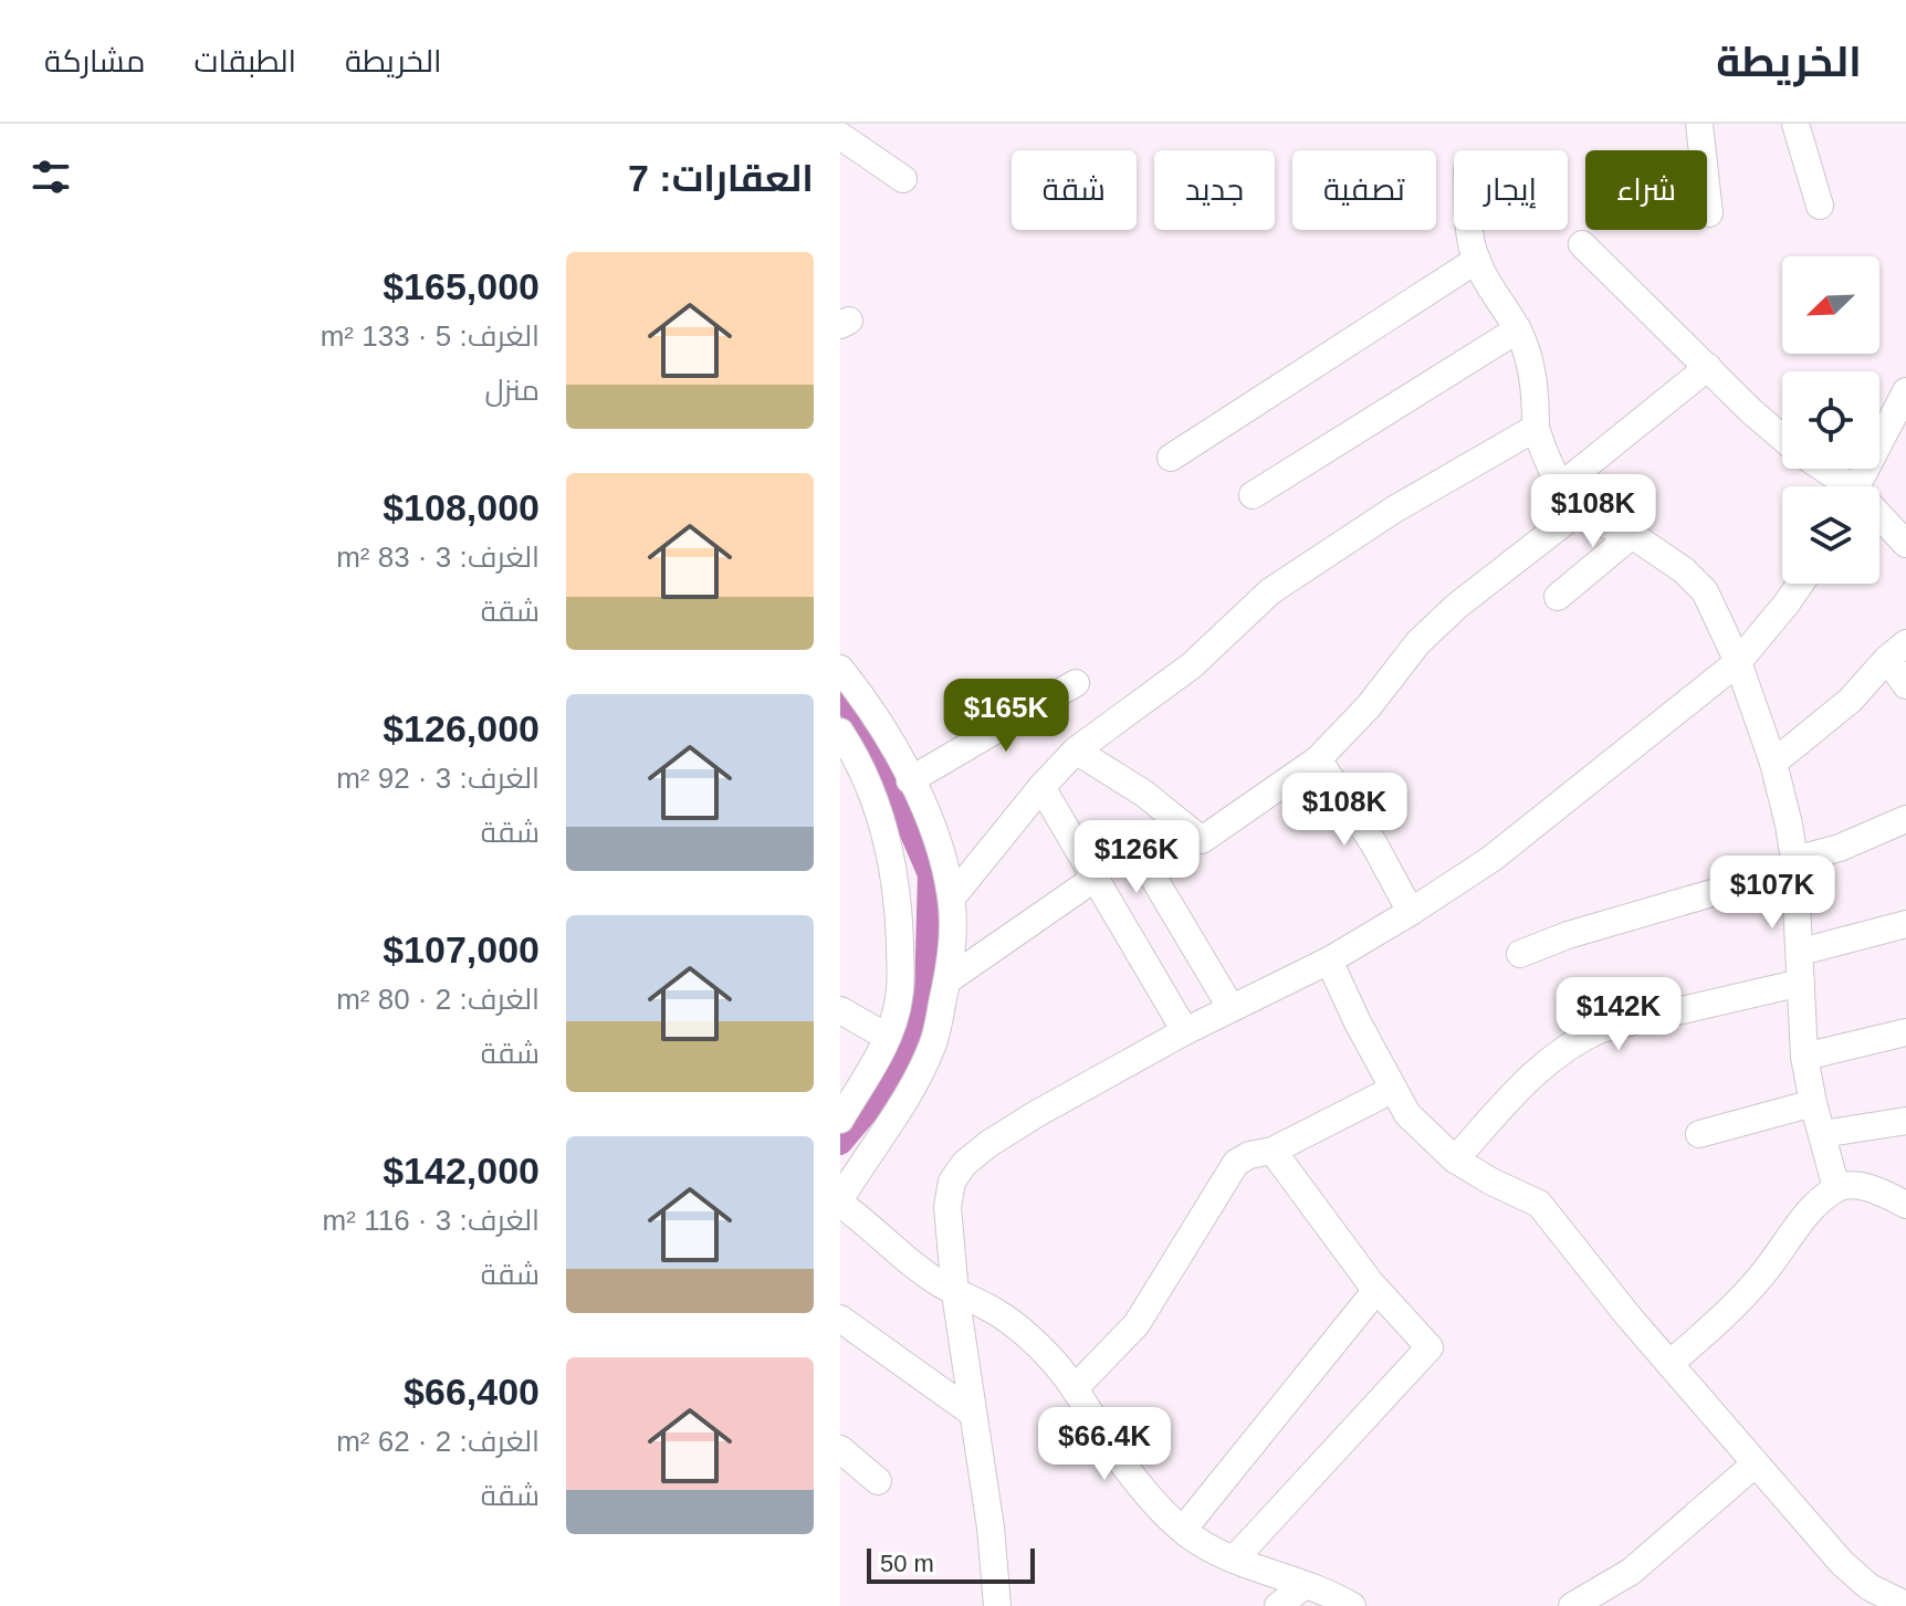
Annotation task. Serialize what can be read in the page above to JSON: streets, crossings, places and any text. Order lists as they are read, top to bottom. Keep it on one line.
{"scale_bar":"50 m","north":"bottom left","page":{"header":"الخريطة","nav":["الخريطة","الطبقات","مشاركة"],"heading":"العقارات: 7","chip":["شراء","إيجار","تصفية","جديد","شقة"],"list":[{"name":"$165,000","note":"الغرف: 5 · 133 m² · منزل"},{"name":"$108,000","note":"الغرف: 3 · 83 m² · شقة"},{"name":"$126,000","note":"الغرف: 3 · 92 m² · شقة"},{"name":"$107,000","note":"الغرف: 2 · 80 m² · شقة"},{"name":"$142,000","note":"الغرف: 3 · 116 m² · شقة"},{"name":"$66,400","note":"الغرف: 2 · 62 m² · شقة"}],"price":["$108K","$165K","$108K","$126K","$107K","$142K","$66.4K"],"scale":"50 m"}}
